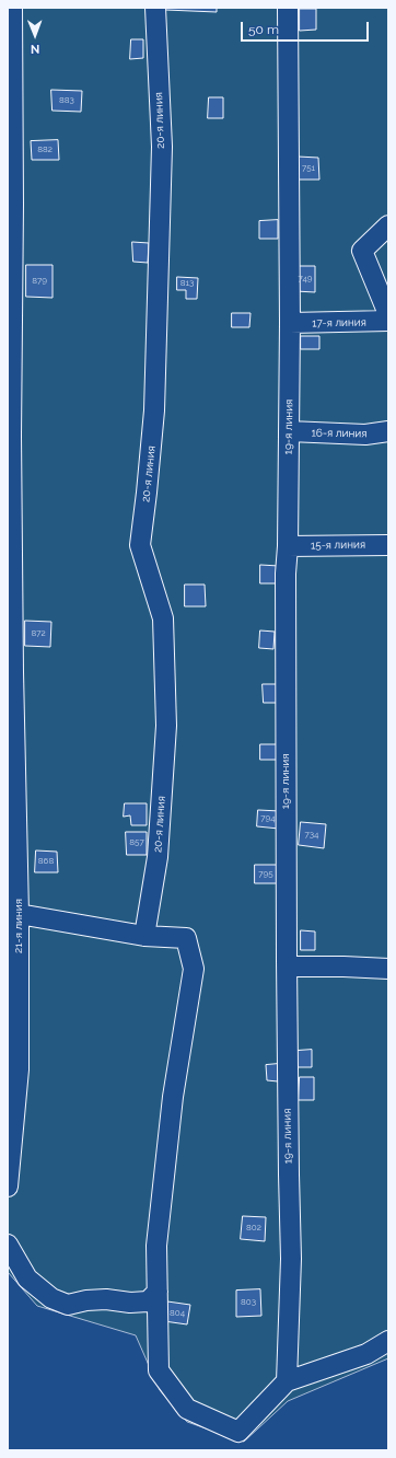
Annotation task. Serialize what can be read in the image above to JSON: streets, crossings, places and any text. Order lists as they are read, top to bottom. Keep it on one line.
{"streets":{"street":["20-я линия","17-я линия","19-я линия","16-я линия","15-я линия","21-я линия"]},"crossings":[["17-я линия","19-я линия"],["19-я линия","16-я линия"],["19-я линия","15-я линия"]],"house_numbers":["883","882","751","749","879","813","872","794","734","857","868","795","802","803","804"],"scale_bar":"50 m","north":"bottom"}
